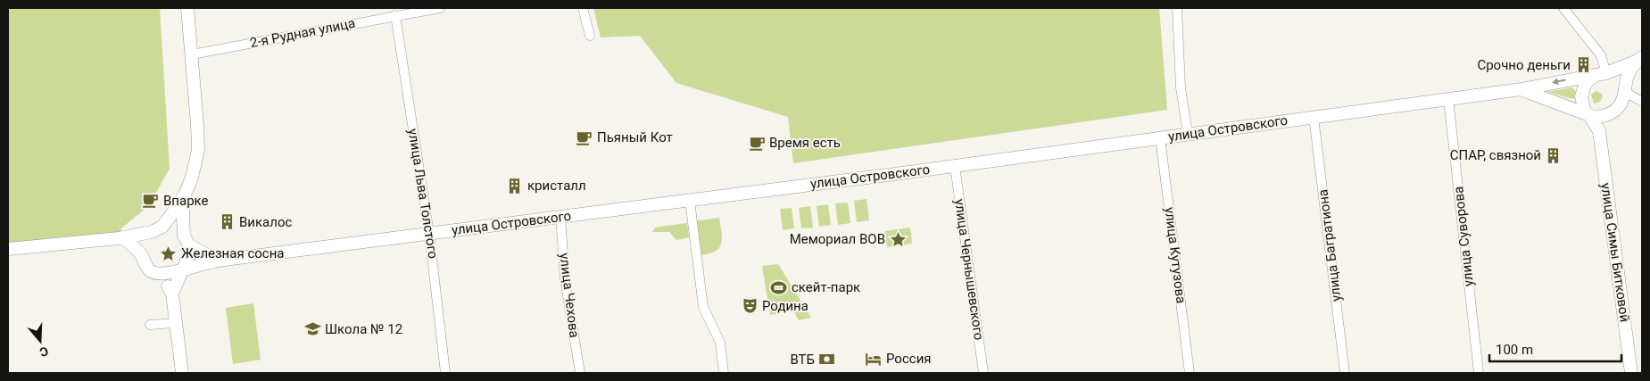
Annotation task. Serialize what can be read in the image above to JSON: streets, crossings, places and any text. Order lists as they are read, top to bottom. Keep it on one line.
{"streets":{"street":["2-я Рудная улица","улица Островского","улица Льва Толстого","улица Суворова","улица Багратиона","улица Симы Битковой","улица Кутузова","улица Чернышевского","улица Чехова"]},"crossings":[["2-я Рудная улица","улица Льва Толстого"],["улица Островского","улица Льва Толстого"],["улица Островского","улица Суворова"],["улица Островского","улица Багратиона"],["улица Островского","улица Кутузова"],["улица Островского","улица Чернышевского"],["улица Островского","улица Чехова"]],"places":{"building":["Срочно деньги","СПАР, связной","кристалл","Викалос"],"cafe":["Пьяный Кот","Время есть","Впарке"],"place":["Мемориал ВОВ","Железная сосна"],"sports":["скейт-парк"],"theatre":["Родина"],"school or university":["Школа № 12"],"hotel":["Россия"],"bank":["ВТБ"]},"scale_bar":"100 m","north":"bottom"}
